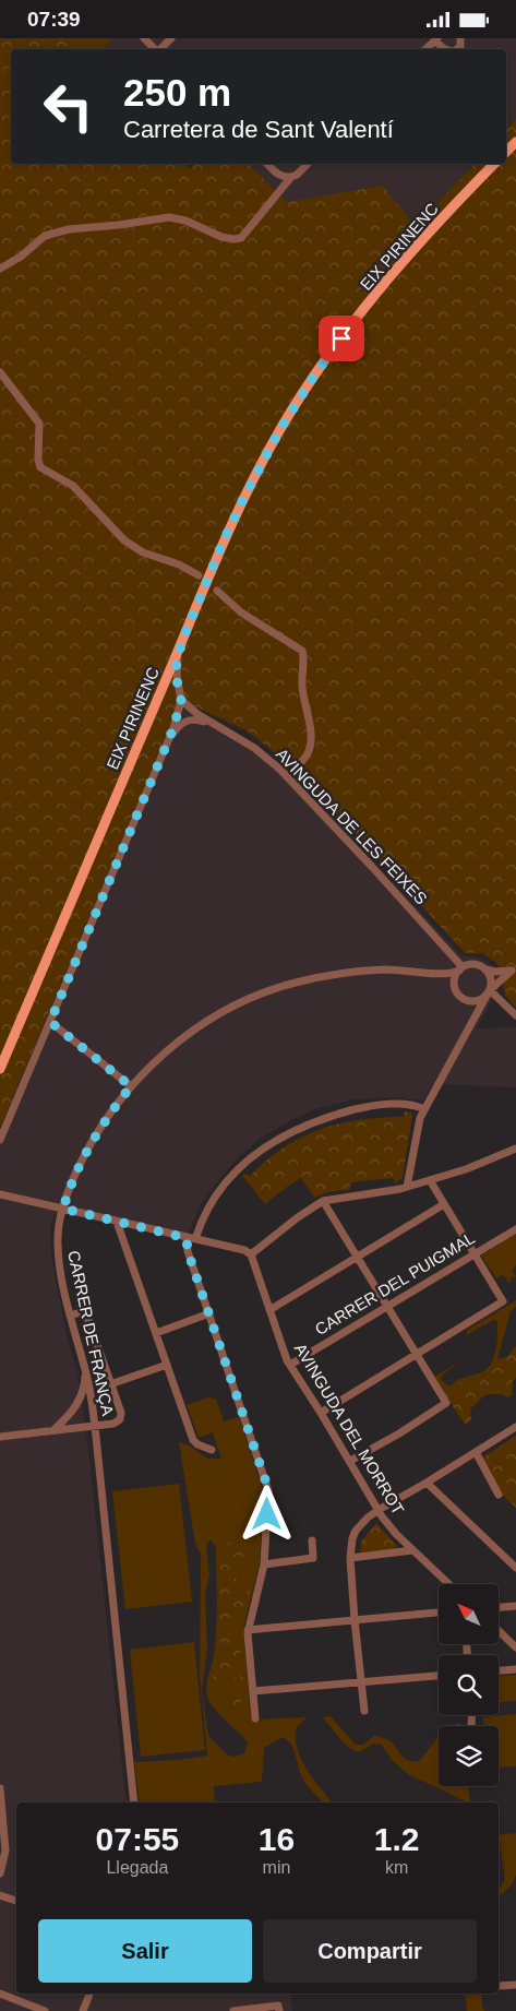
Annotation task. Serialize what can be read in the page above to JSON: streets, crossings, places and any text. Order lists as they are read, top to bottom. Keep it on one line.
{"streets":{"main road":["EIX PIRINENC"],"street":["AVINGUDA DE LES FEIXES","CARRER DEL PUIGMAL","CARRER DE FRANÇA","AVINGUDA DEL MORROT"]},"crossings":[["AVINGUDA DE LES FEIXES","CARRER DE FRANÇA"],["CARRER DEL PUIGMAL","AVINGUDA DEL MORROT"]],"north":"top left","page":{"status":"07:39","turn":["250 m","Carretera de Sant Valentí"],"eta":["07:55","Llegada","16","min","1.2","km"],"buttons":["Salir","Compartir"]}}
